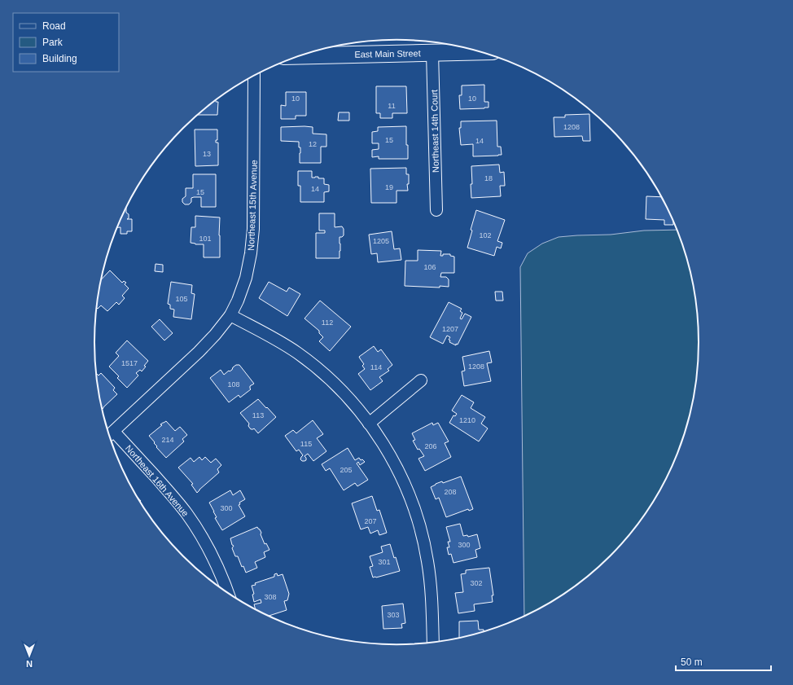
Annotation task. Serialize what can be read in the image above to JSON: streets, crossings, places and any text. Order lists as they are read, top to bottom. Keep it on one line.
{"streets":{"main road":["East Main Street"],"street":["Northeast 14th Court","Northeast 15th Avenue","Northeast 16th Avenue"]},"crossings":[["East Main Street","Northeast 14th Court"],["Northeast 15th Avenue","Northeast 16th Avenue"]],"house_numbers":["10","10","11","1208","15","14","12","13","18","19","14","15","102","101","1205","106","105","112","1207","1517","1208","114","108","113","1210","214","115","206","205","208","300","207","300","301","302","308","303"],"legend":["Road","Park","Building"],"scale_bar":"50 m","north":"bottom"}
